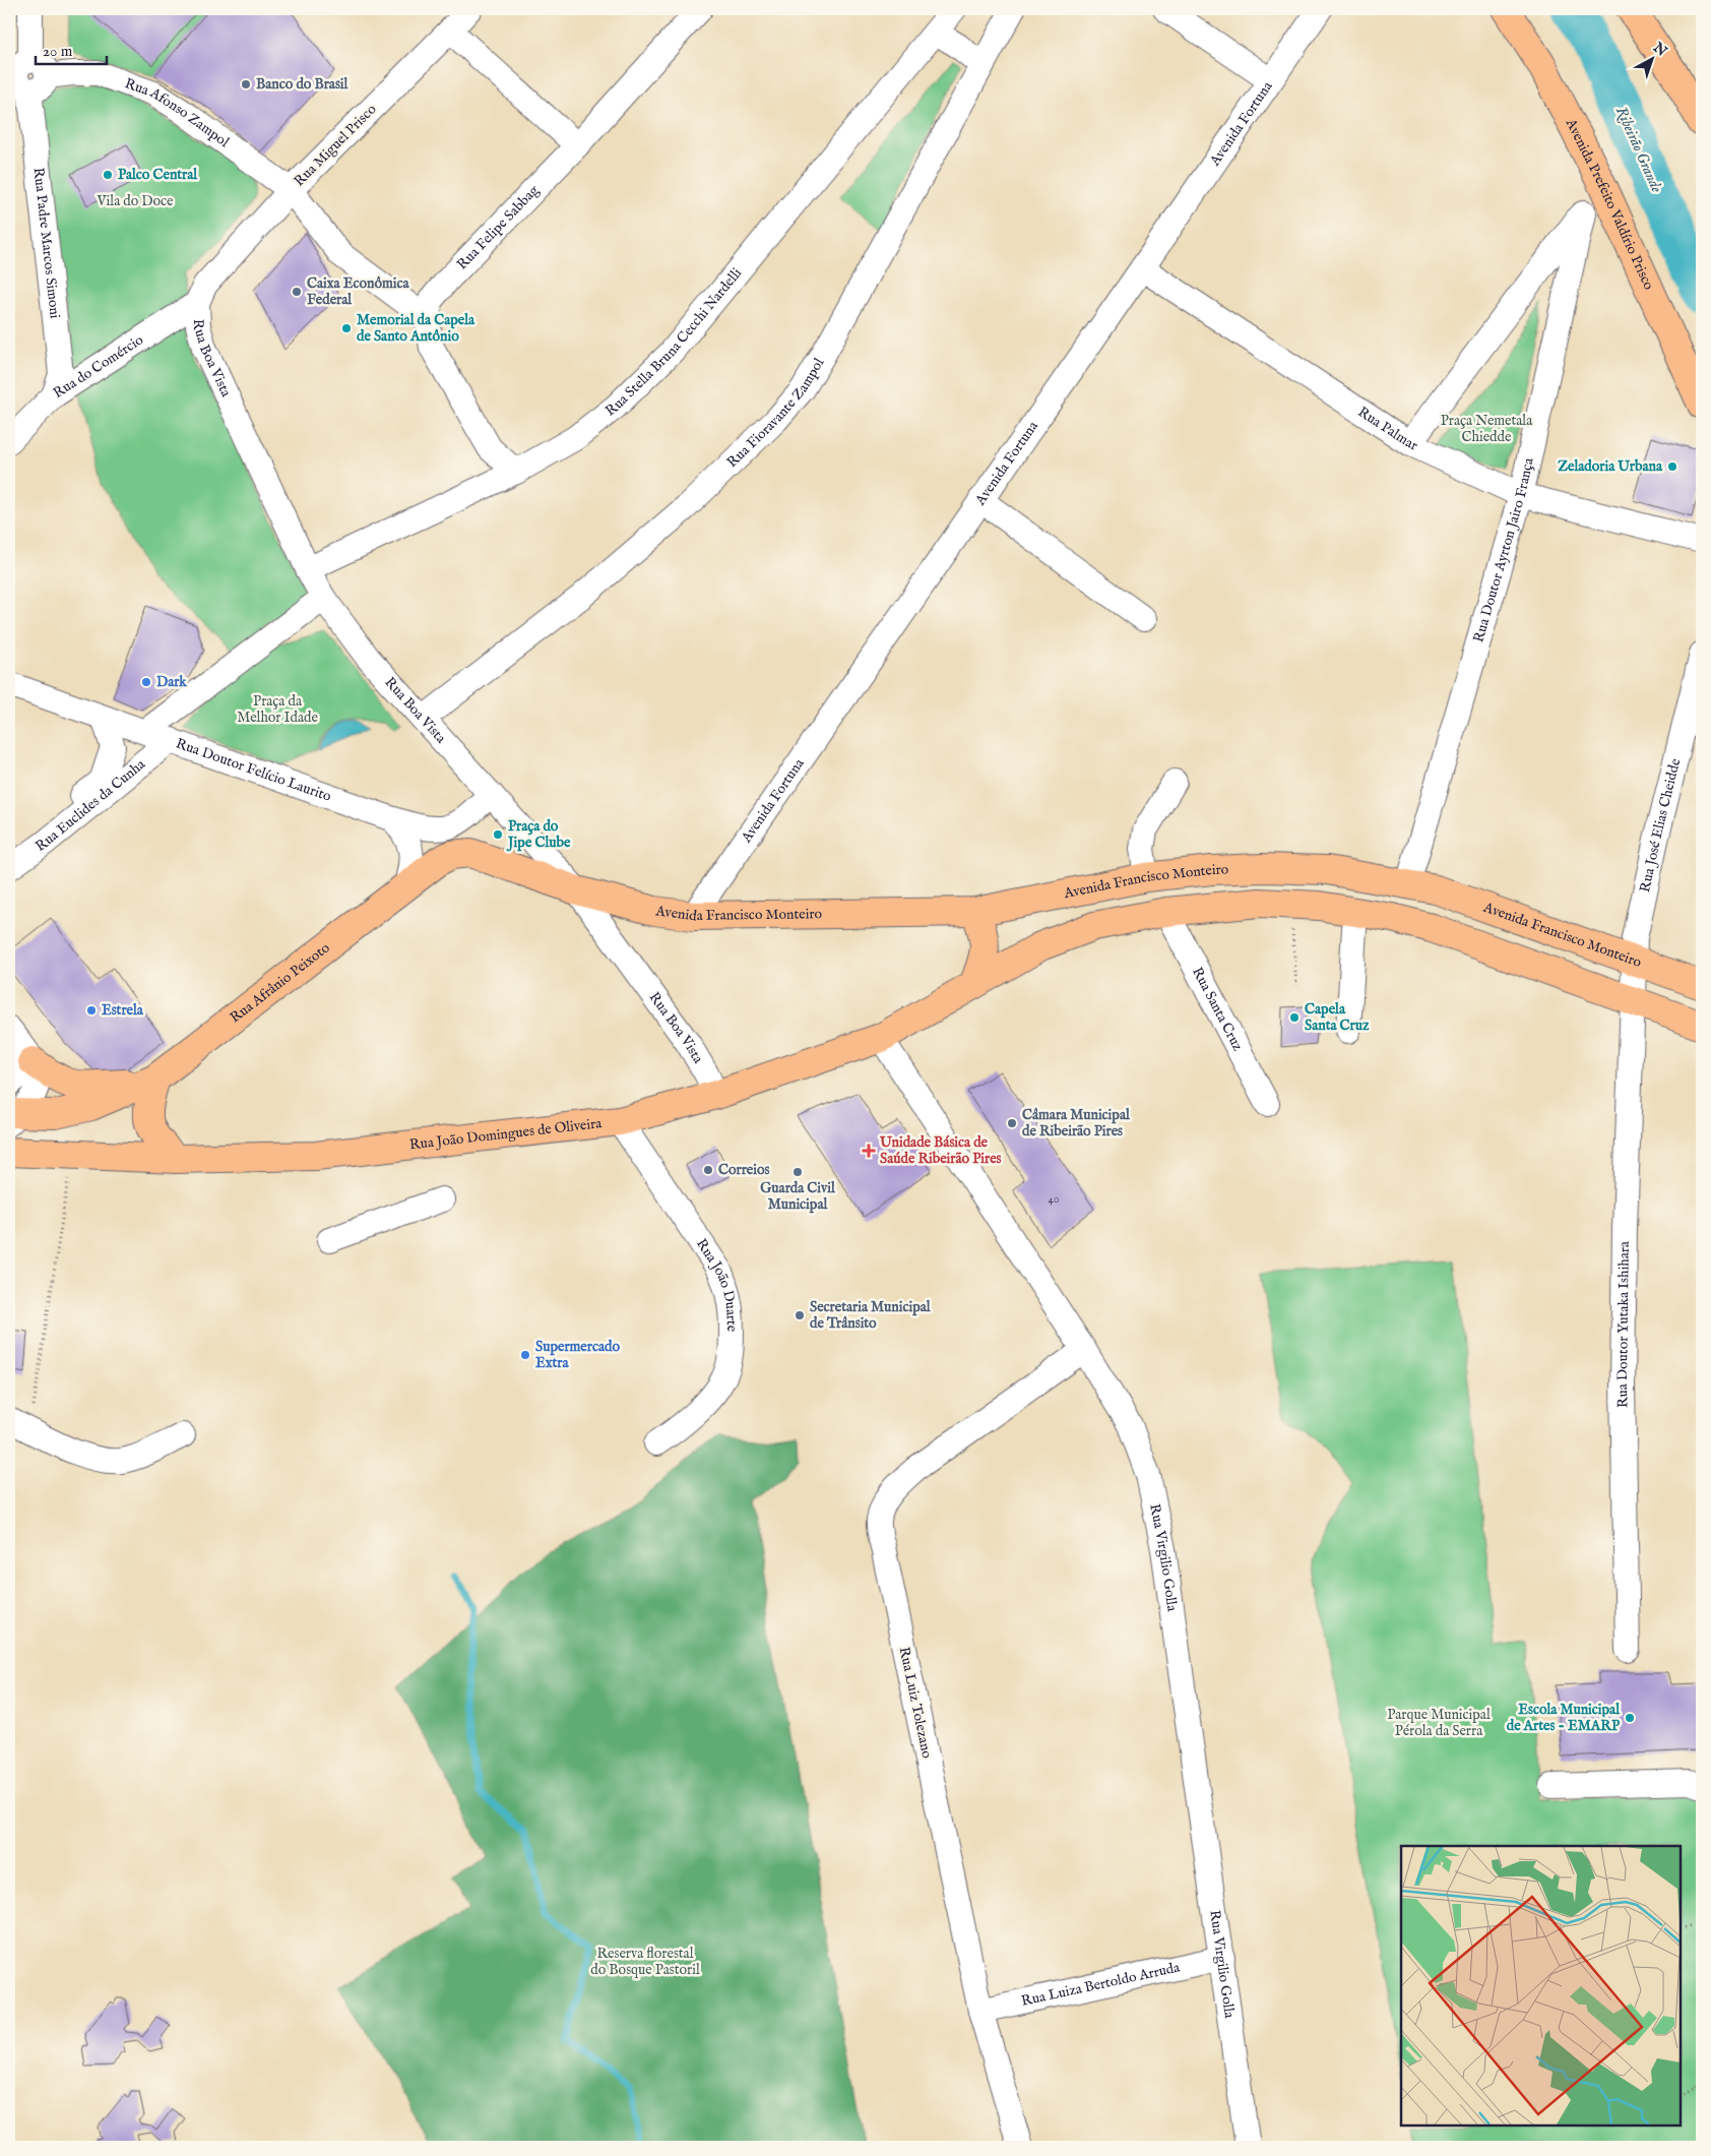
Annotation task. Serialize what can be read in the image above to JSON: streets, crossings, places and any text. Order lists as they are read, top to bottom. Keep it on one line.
{"streets":{"main road":["Avenida Prefeito Valdírio Prisco","Avenida Francisco Monteiro","Rua Afrânio Peixoto","Rua João Domingues de Oliveira"],"street":["Rua Afonso Zampol","Avenida Fortuna","Rua Miguel Prisco","Rua Felipe Sabbag","Rua Padre Marcos Simoni","Rua Stella Bruna Cecchi Nardelli","Rua Boa Vista","Rua do Comércio","Rua Fioravante Zampol","Rua Palmar","Rua Doutor Ayrton Jairo França","Rua Doutor Felício Laurito","Rua Euclides da Cunha","Rua José Elias Cheidde","Rua Santa Cruz","Rua João Duarte","Rua Doutor Yutaka Ishihara","Rua Virgilio Golla","Rua Luiz Tolezano","Rua Luiza Bertoldo Arruda"]},"crossings":[["Rua Afonso Zampol","Rua Miguel Prisco"],["Rua Afonso Zampol","Rua Felipe Sabbag"],["Rua Afonso Zampol","Rua Padre Marcos Simoni"],["Avenida Fortuna","Rua Palmar"],["Avenida Fortuna","Avenida Francisco Monteiro"],["Rua Miguel Prisco","Rua Boa Vista"],["Rua Miguel Prisco","Rua do Comércio"],["Rua Felipe Sabbag","Rua Stella Bruna Cecchi Nardelli"],["Rua Padre Marcos Simoni","Rua do Comércio"],["Rua Stella Bruna Cecchi Nardelli","Rua Boa Vista"],["Rua Boa Vista","Rua do Comércio"],["Rua Boa Vista","Rua Fioravante Zampol"],["Rua Boa Vista","Rua Doutor Felício Laurito"],["Rua Boa Vista","Avenida Francisco Monteiro"],["Rua Boa Vista","Rua Afrânio Peixoto"],["Rua Boa Vista","Rua João Domingues de Oliveira"],["Rua Palmar","Rua Doutor Ayrton Jairo França"],["Rua Doutor Ayrton Jairo França","Avenida Francisco Monteiro"],["Rua Doutor Felício Laurito","Rua Euclides da Cunha"],["Rua José Elias Cheidde","Avenida Francisco Monteiro"],["Rua José Elias Cheidde","Rua Doutor Yutaka Ishihara"],["Avenida Francisco Monteiro","Rua Afrânio Peixoto"],["Rua João Domingues de Oliveira","Rua João Duarte"],["Rua João Domingues de Oliveira","Rua Virgilio Golla"],["Rua Virgilio Golla","Rua Luiz Tolezano"],["Rua Virgilio Golla","Rua Luiza Bertoldo Arruda"],["Rua Luiz Tolezano","Rua Luiza Bertoldo Arruda"]],"water":["Ribeirão Grande"],"parks":["Vila do Doce","Praça Nemetala Chiedde","Praça da Melhor Idade","Parque Municipal Pérola da Serra","Reserva florestal do Bosque Pastoril"],"places":{"other":["Banco do Brasil","Palco Central","Caixa Econômica Federal","Memorial da Capela de Santo Antônio","Zeladoria Urbana","Dark","Praça do Jipe Clube","Estrela","Capela Santa Cruz","Câmara Municipal de Ribeirão Pires","Correios","Guarda Civil Municipal","Secretaria Municipal de Trânsito","Supermercado Extra","Escola Municipal de Artes - EMARP"],"health":["Unidade Básica de Saúde Ribeirão Pires"]},"house_numbers":["40"],"scale_bar":"20 m","north":"top right"}
